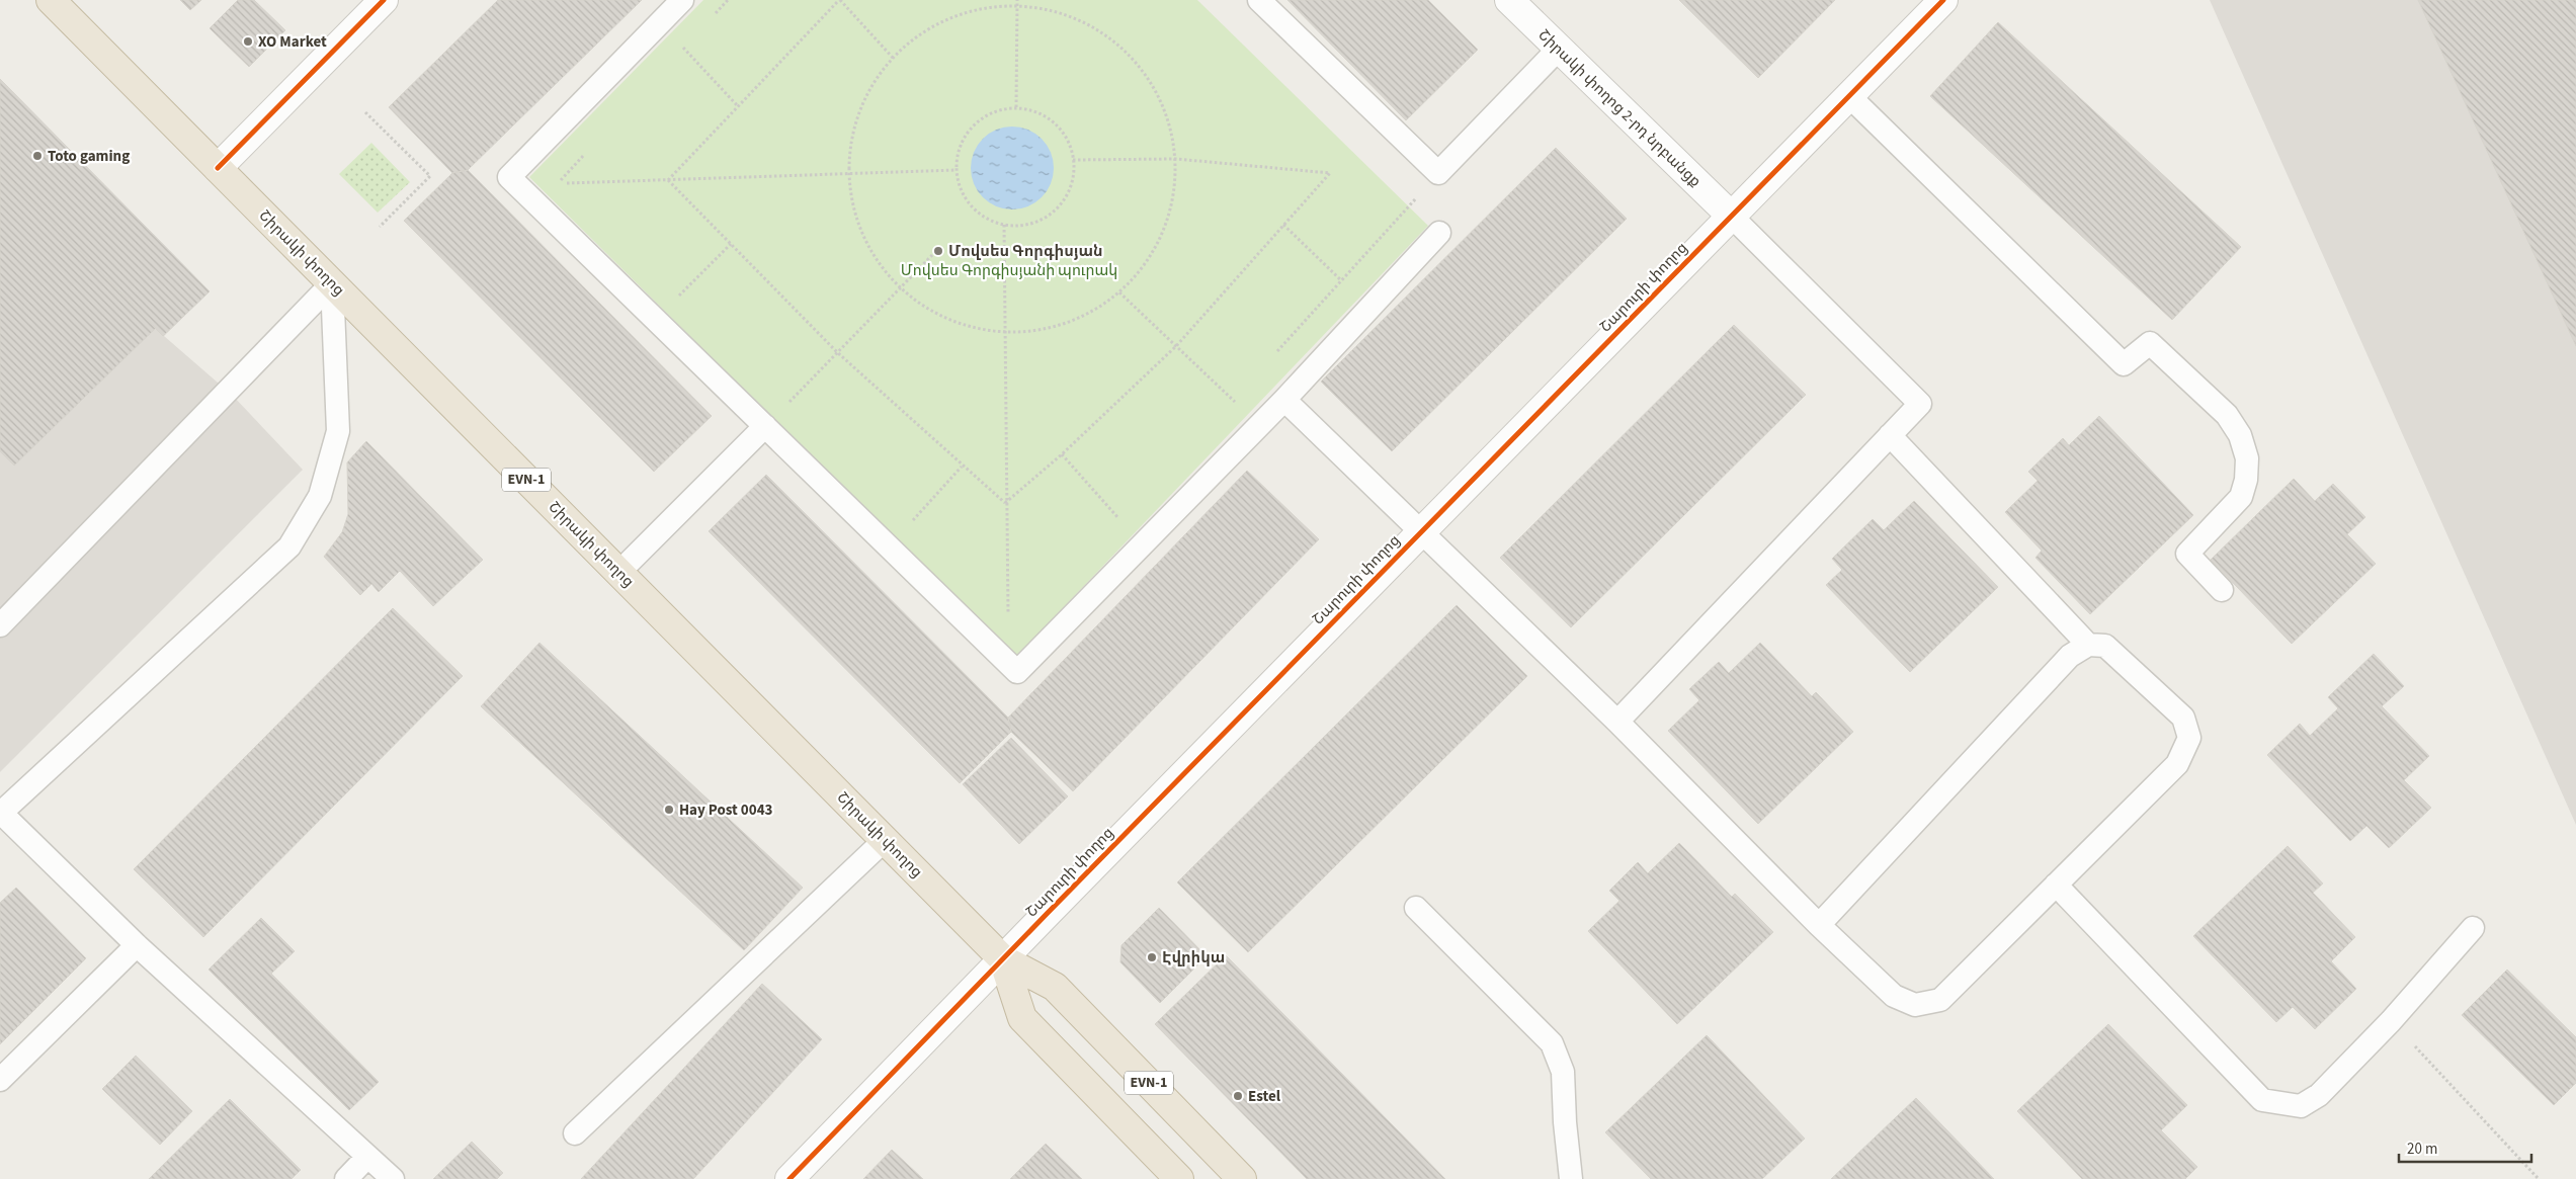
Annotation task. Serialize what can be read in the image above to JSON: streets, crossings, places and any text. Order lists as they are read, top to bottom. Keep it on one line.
{"streets":{"highway":["Շիրակի փողոց","EVN-1"],"street":["Շիրակի փողոց 2-րդ նրբանցք","Շարուրի փողոց"]},"crossings":[["Շիրակի փողոց 2-րդ նրբանցք","Շարուրի փողոց"],["Շիրակի փողոց","Շարուրի փողոց"]],"parks":["Մովսես Գորգիսյանի պուրակ"],"places":["XO Market","Toto gaming","Մովսես Գորգիսյան","Hay Post 0043","Էվրիկա","Estel"],"scale_bar":"20 m"}
